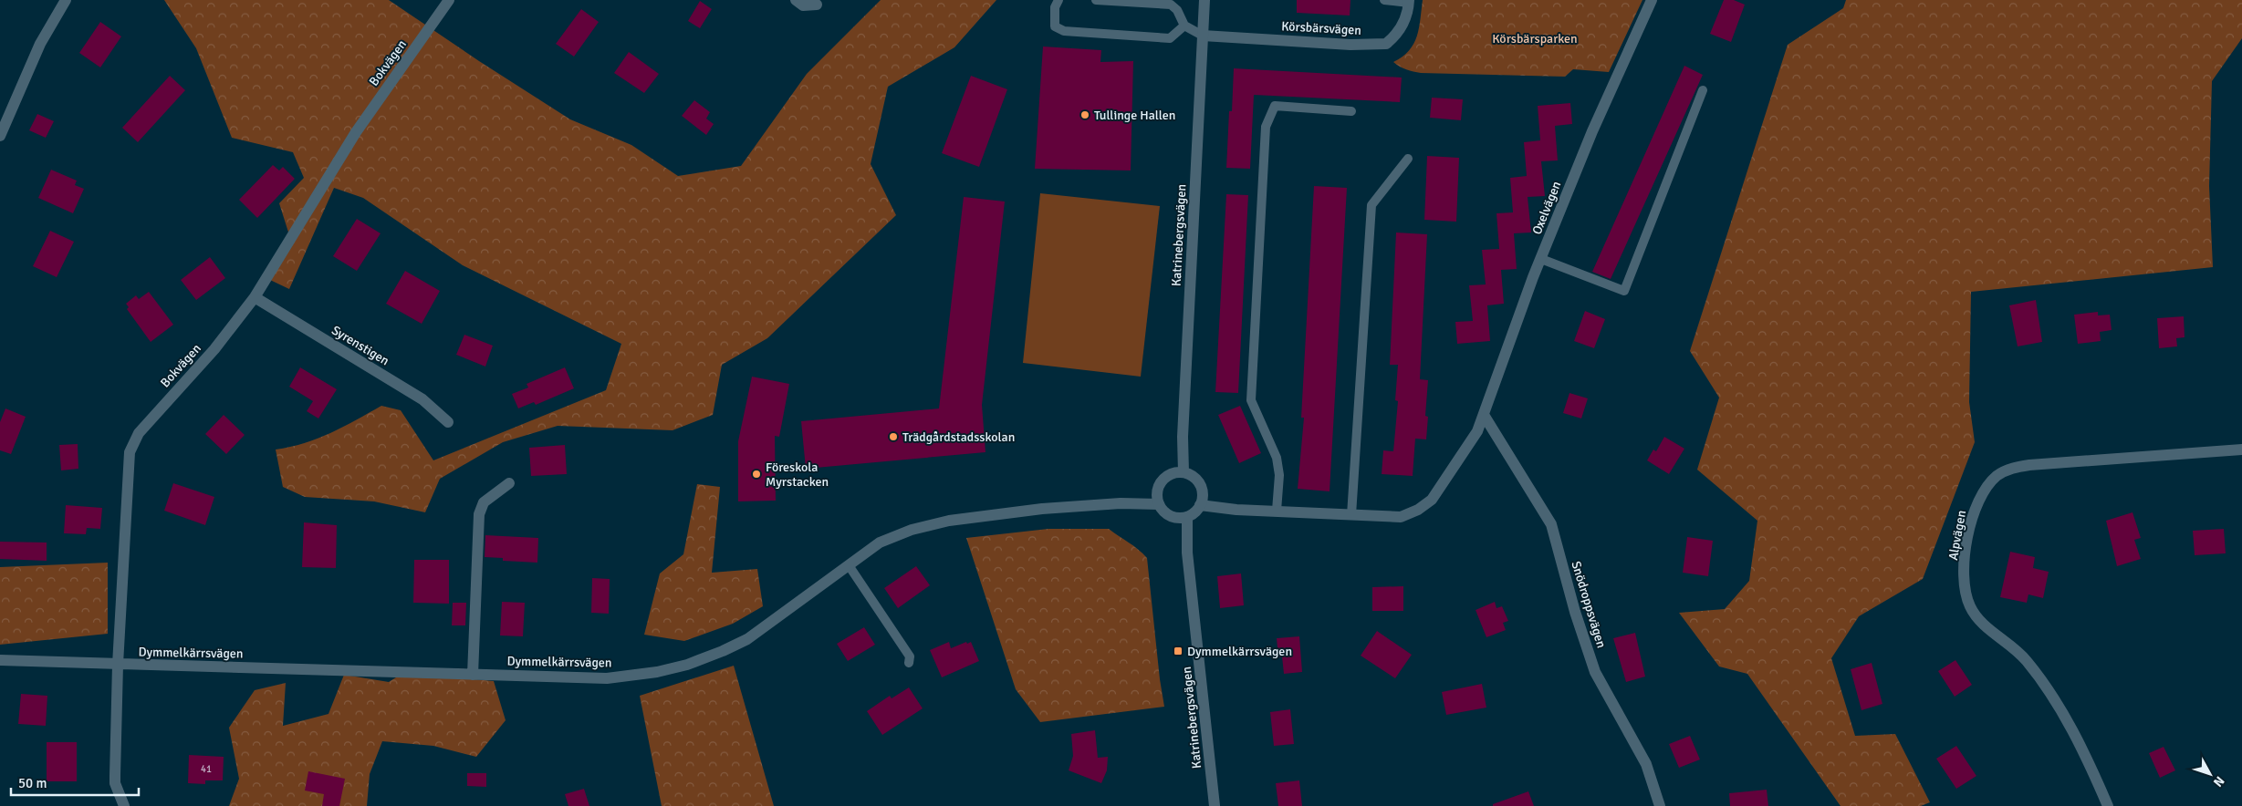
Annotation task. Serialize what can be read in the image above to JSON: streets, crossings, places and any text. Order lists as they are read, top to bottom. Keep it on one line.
{"streets":{"street":["Körsbärsvägen","Bokvägen","Oxelvägen","Katrinebergsvägen","Syrenstigen","Alpvägen","Snödroppsvägen","Dymmelkärrsvägen"]},"crossings":[["Körsbärsvägen","Katrinebergsvägen"],["Bokvägen","Syrenstigen"],["Bokvägen","Dymmelkärrsvägen"],["Oxelvägen","Snödroppsvägen"],["Katrinebergsvägen","Dymmelkärrsvägen"]],"parks":["Körsbärsparken"],"places":{"other":["Tullinge Hallen","Trädgårdstadsskolan","Föreskola Myrstacken"],"transit":["Dymmelkärrsvägen"]},"house_numbers":["41"],"scale_bar":"50 m","north":"bottom right"}
